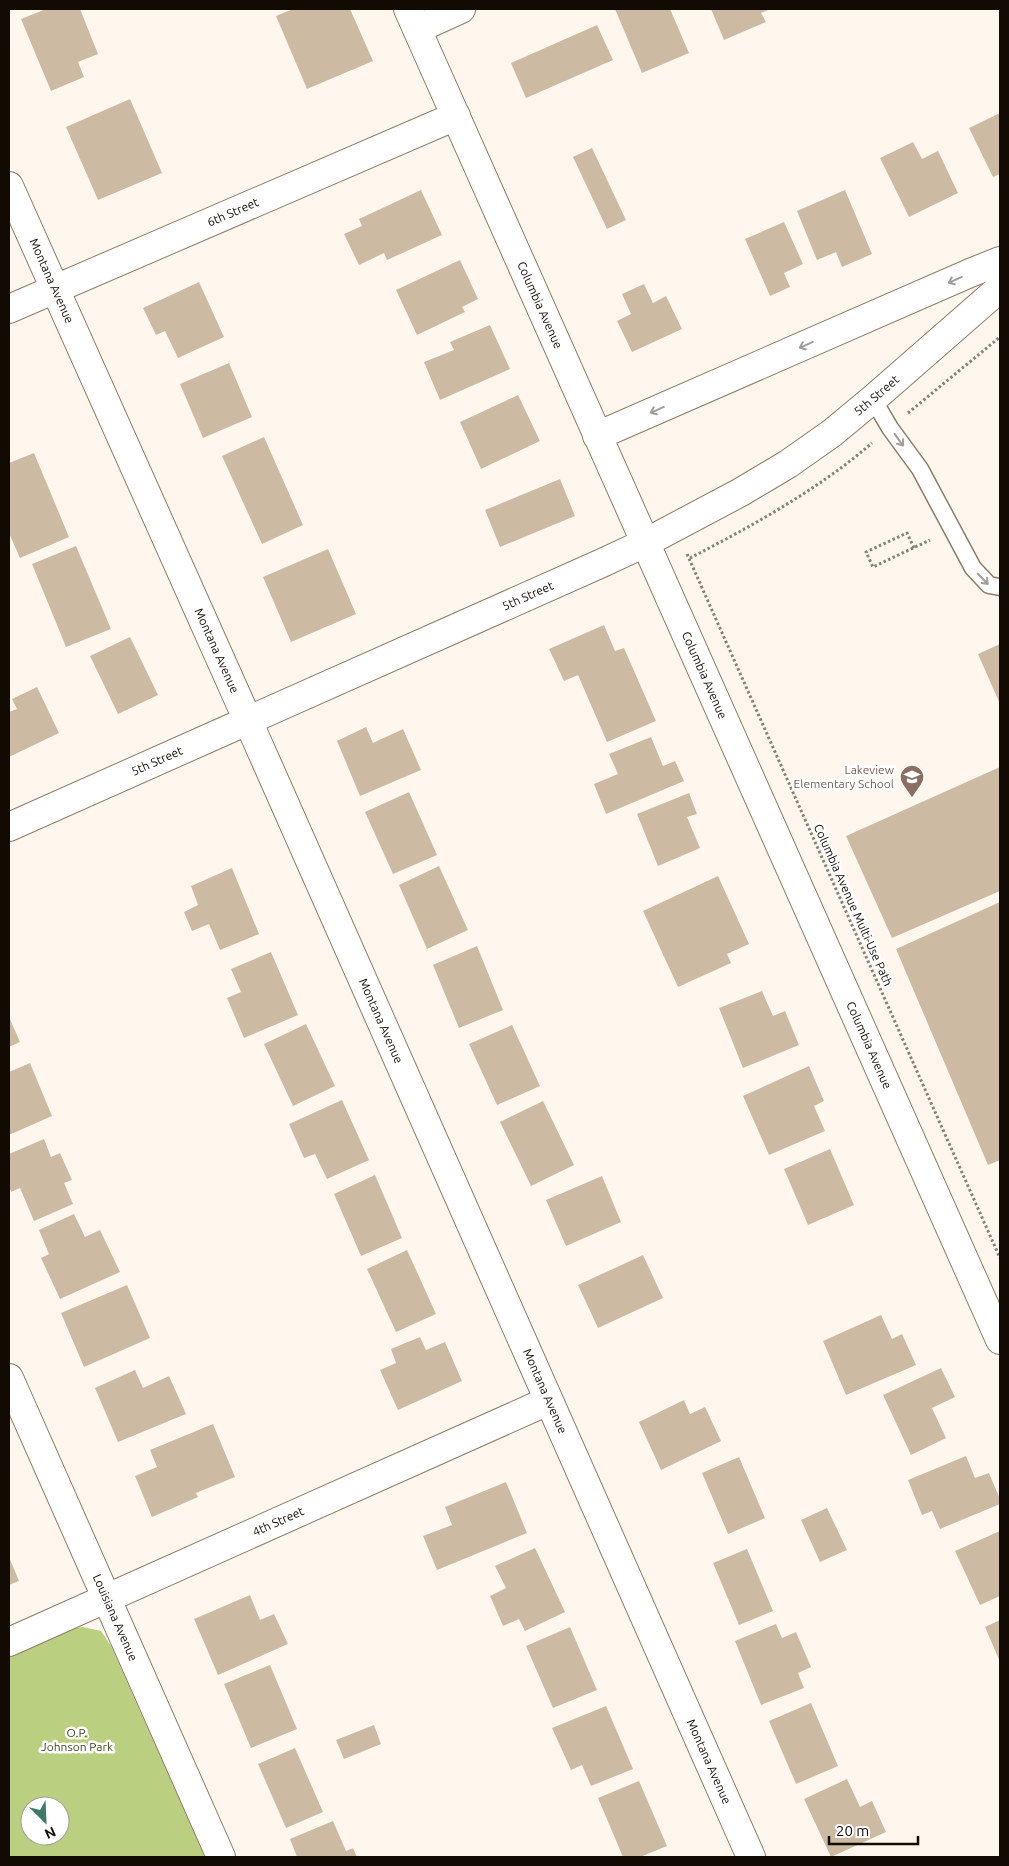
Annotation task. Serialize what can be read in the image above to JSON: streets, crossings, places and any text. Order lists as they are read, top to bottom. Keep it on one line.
{"streets":{"street":["6th Street","Montana Avenue","Columbia Avenue","5th Street","4th Street","Louisiana Avenue"],"path":["Columbia Avenue Multi-Use Path"]},"crossings":[["6th Street","Montana Avenue"],["6th Street","Columbia Avenue"],["Montana Avenue","5th Street"],["Montana Avenue","4th Street"],["Columbia Avenue","5th Street"],["4th Street","Louisiana Avenue"]],"parks":["O.P. Johnson Park"],"places":{"school or university":["Lakeview Elementary School"]},"scale_bar":"20 m","north":"bottom right"}
